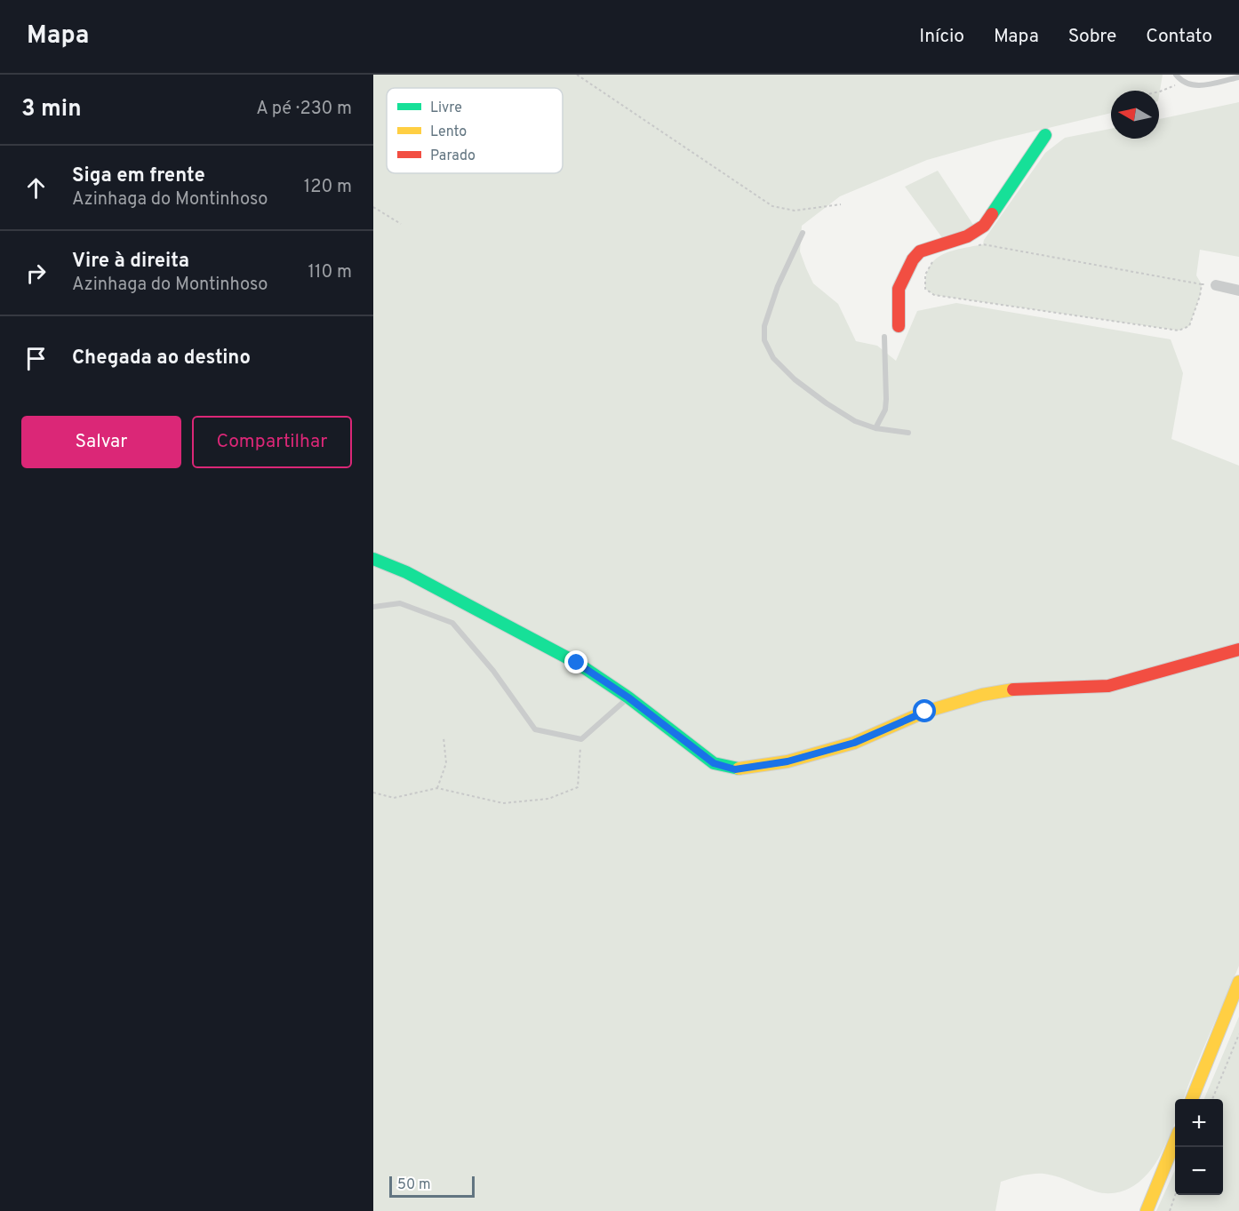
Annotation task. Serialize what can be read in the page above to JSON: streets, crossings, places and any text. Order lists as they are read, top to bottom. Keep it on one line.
{"legend":["Livre","Lento","Parado"],"scale_bar":"50 m","north":"left","page":{"header":"Mapa","nav":["Início","Mapa","Sobre","Contato"],"heading":["3 min","A pé · 230 m"],"list":[["Siga em frente","Azinhaga do Montinhoso","120 m"],["Vire à direita","Azinhaga do Montinhoso","110 m"],"Chegada ao destino"],"buttons":["Salvar","Compartilhar"],"map_buttons":["+","−"],"scale":"50 m"}}
